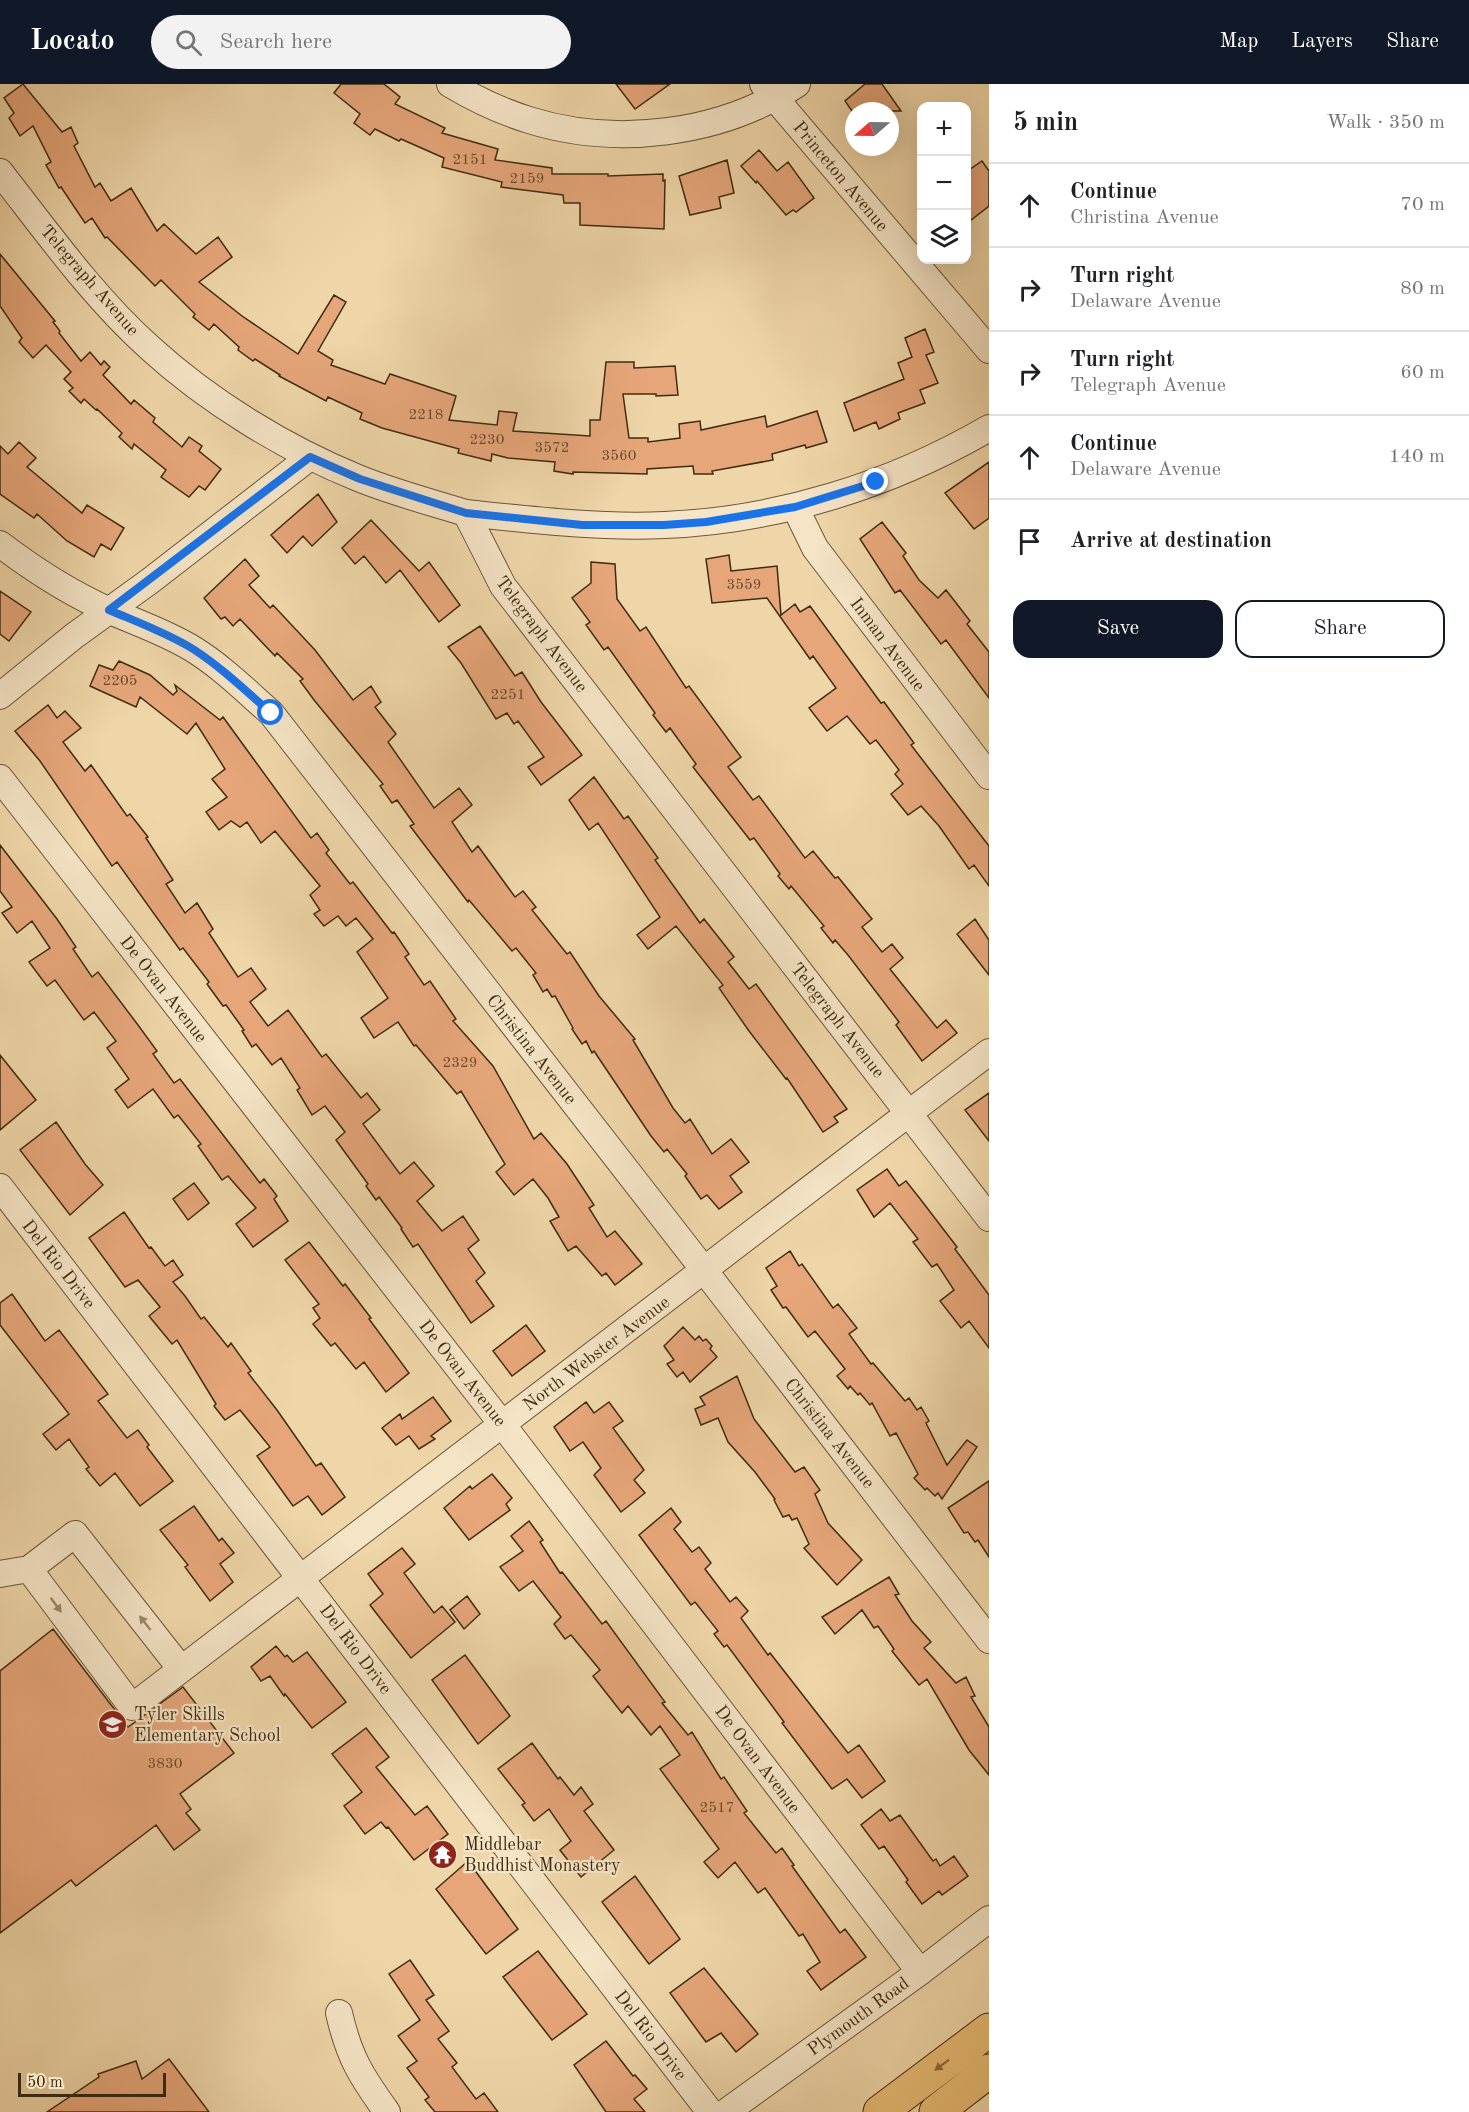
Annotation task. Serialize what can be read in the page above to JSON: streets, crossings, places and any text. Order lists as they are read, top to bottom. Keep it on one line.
{"streets":{"street":["Princeton Avenue","Telegraph Avenue","Inman Avenue","De Ovan Avenue","Christina Avenue","Del Rio Drive","North Webster Avenue","Plymouth Road"]},"crossings":[["Telegraph Avenue","North Webster Avenue"],["De Ovan Avenue","North Webster Avenue"],["De Ovan Avenue","Plymouth Road"],["Christina Avenue","North Webster Avenue"],["Del Rio Drive","North Webster Avenue"]],"places":{"school or university":["Tyler Skills Elementary School"],"temple":["Middlebar Buddhist Monastery"]},"house_numbers":["2151","2159","2218","2230","3572","3560","3559","2205","2251","2329","3830","2517"],"scale_bar":"50 m","north":"left","page":{"header":"Locato","search":"Search here","nav":["Map","Layers","Share"],"heading":["5 min","Walk · 350 m"],"map_buttons":["+","−"],"list":[["Continue","Christina Avenue","70 m"],["Turn right","Delaware Avenue","80 m"],["Turn right","Telegraph Avenue","60 m"],["Continue","Delaware Avenue","140 m"],"Arrive at destination"],"buttons":["Save","Share"],"scale":"50 m"}}
